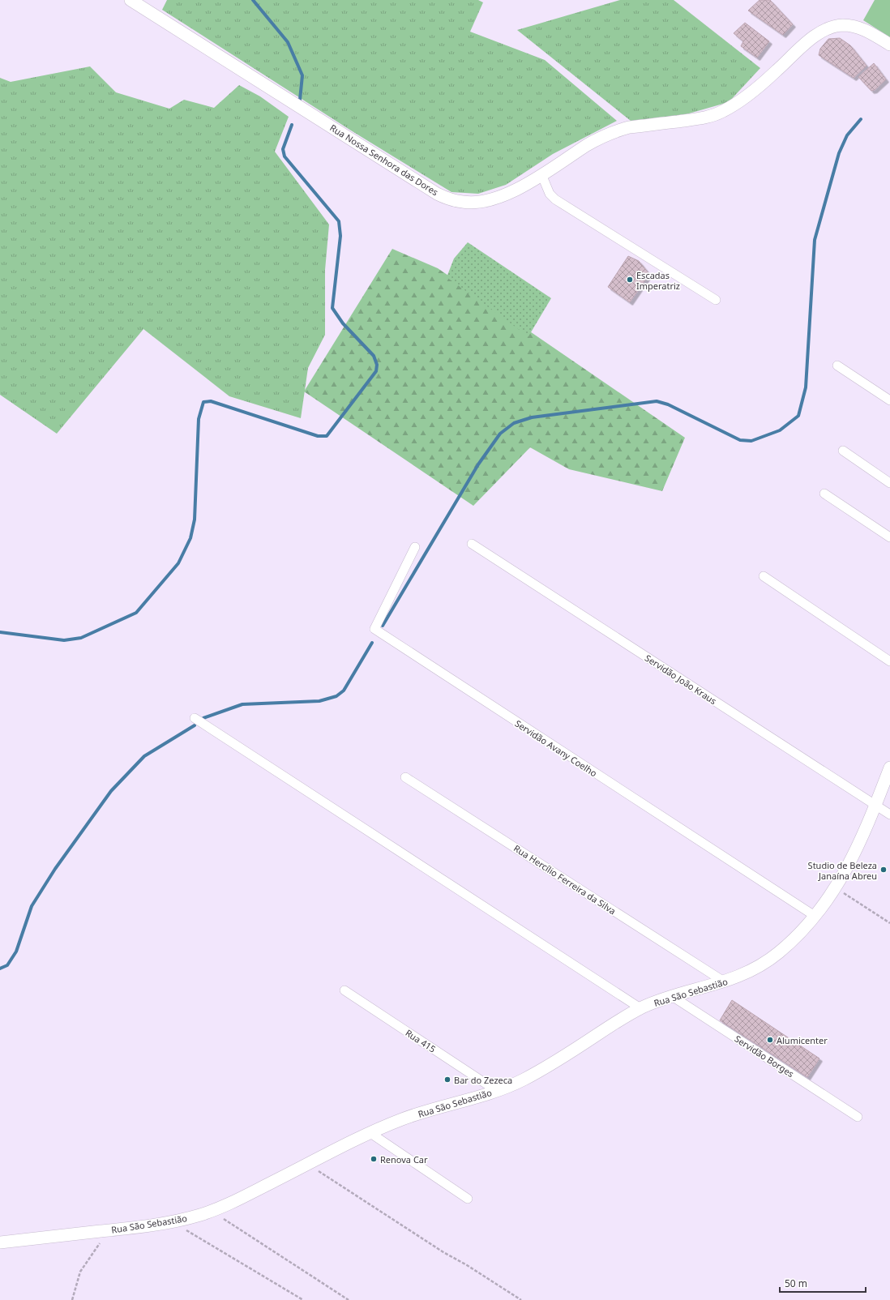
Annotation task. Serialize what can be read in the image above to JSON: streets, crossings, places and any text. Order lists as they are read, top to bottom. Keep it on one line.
{"streets":{"main road":["Rua Nossa Senhora das Dores","Rua São Sebastião"],"street":["Servidão João Kraus","Servidão Avany Coelho","Rua Hercílio Ferreira da Silva","Rua 415","Servidão Borges"]},"crossings":[["Servidão João Kraus","Rua São Sebastião"],["Servidão Avany Coelho","Rua São Sebastião"],["Rua Hercílio Ferreira da Silva","Rua São Sebastião"],["Rua São Sebastião","Rua 415"],["Rua São Sebastião","Servidão Borges"]],"places":["Escadas Imperatriz","Studio de Beleza Janaína Abreu","Alumicenter","Bar do Zezeca","Renova Car"],"scale_bar":"50 m"}
